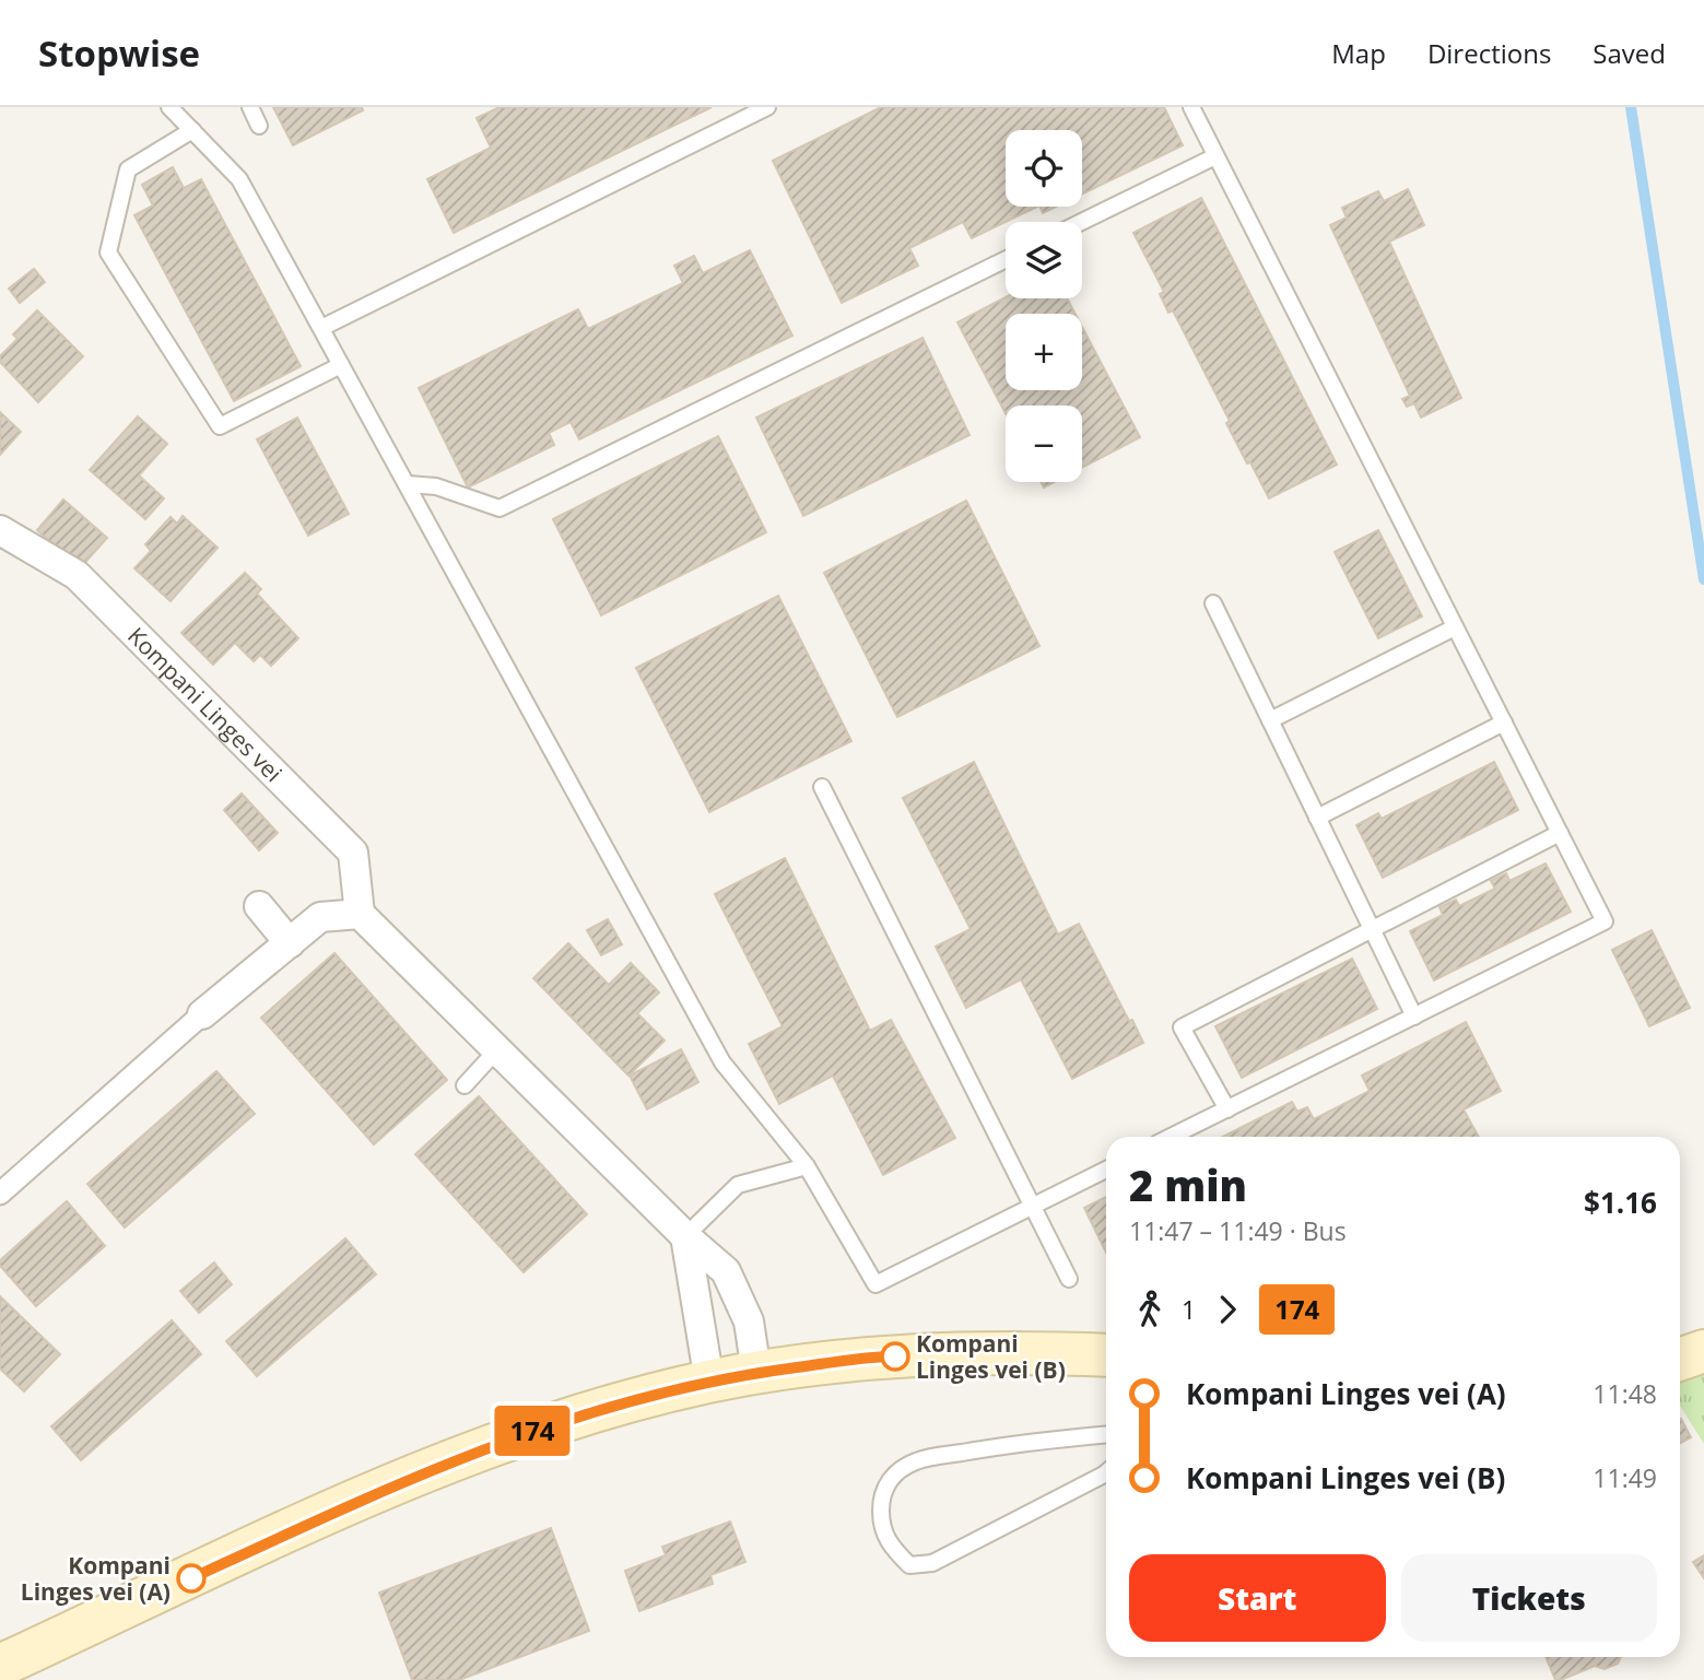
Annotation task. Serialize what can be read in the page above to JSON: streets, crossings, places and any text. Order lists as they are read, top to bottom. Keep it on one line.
{"streets":{"street":["Kompani Linges vei"]},"places":["Kompani Linges vei (B)","Kompani Linges vei (A)"],"lines":["bus line 174"],"page":{"header":"Stopwise","nav":["Map","Directions","Saved"],"on_map":"174","map_buttons":["+","−"],"heading":["2 min","11:47 – 11:49 · Bus","$1.16"],"legs":["1","174"],"list":[{"name":"Kompani Linges vei (A)","value":"11:48"},{"name":"Kompani Linges vei (B)","value":"11:49"}],"buttons":["Start","Tickets"]}}
